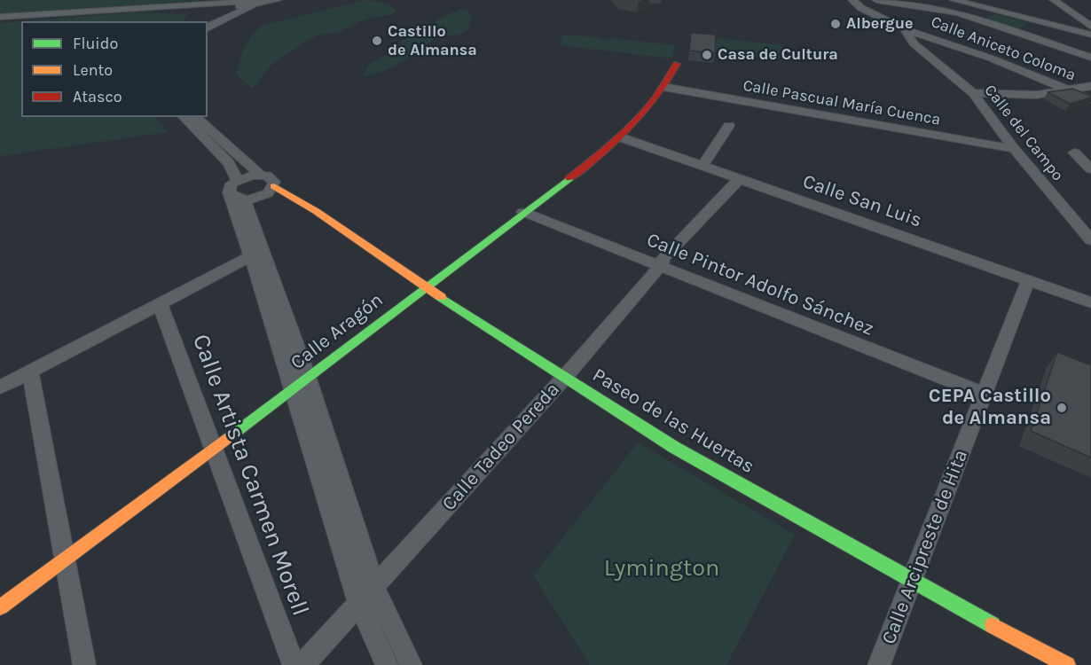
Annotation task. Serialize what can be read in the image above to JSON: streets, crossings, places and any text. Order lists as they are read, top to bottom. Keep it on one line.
{"streets":{"street":["Calle Aniceto Coloma","Calle Pascual María Cuenca","Calle del Campo","Calle San Luis","Calle Pintor Adolfo Sánchez","Calle Aragón","Paseo de las Huertas","Calle Tadeo Pereda","Calle Artista Carmen Morell","Calle Arcipreste de Hita"]},"crossings":[["Calle Aniceto Coloma","Calle del Campo"],["Calle Pascual María Cuenca","Calle del Campo"],["Calle Pascual María Cuenca","Calle Aragón"],["Calle San Luis","Calle Aragón"],["Calle San Luis","Calle Tadeo Pereda"],["Calle San Luis","Calle Arcipreste de Hita"],["Calle Pintor Adolfo Sánchez","Calle Aragón"],["Calle Pintor Adolfo Sánchez","Calle Tadeo Pereda"],["Calle Pintor Adolfo Sánchez","Calle Arcipreste de Hita"],["Calle Aragón","Paseo de las Huertas"],["Calle Aragón","Calle Artista Carmen Morell"],["Paseo de las Huertas","Calle Tadeo Pereda"],["Paseo de las Huertas","Calle Arcipreste de Hita"]],"parks":["Lymington"],"places":["Albergue","Castillo de Almansa","Casa de Cultura","CEPA Castillo de Almansa"],"legend":["Fluido","Lento","Atasco"]}
